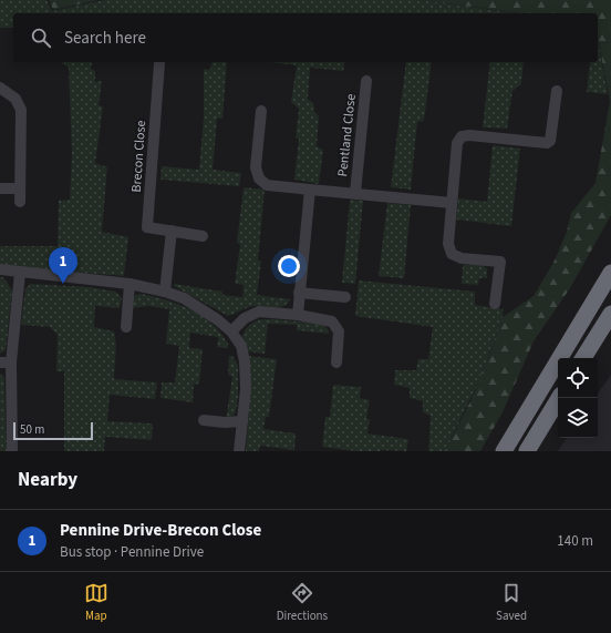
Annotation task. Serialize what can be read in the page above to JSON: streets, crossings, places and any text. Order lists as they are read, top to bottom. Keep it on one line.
{"streets":{"street":["Pentland Close","Brecon Close"]},"scale_bar":"50 m","page":{"search":"Search here","pins":"1","scale":"50 m","heading":"Nearby","list":[{"mark":"1","name":"Pennine Drive-Brecon Close","note":"Bus stop · Pennine Drive","value":"140 m"}],"nav":["Map","Directions","Saved"]}}
